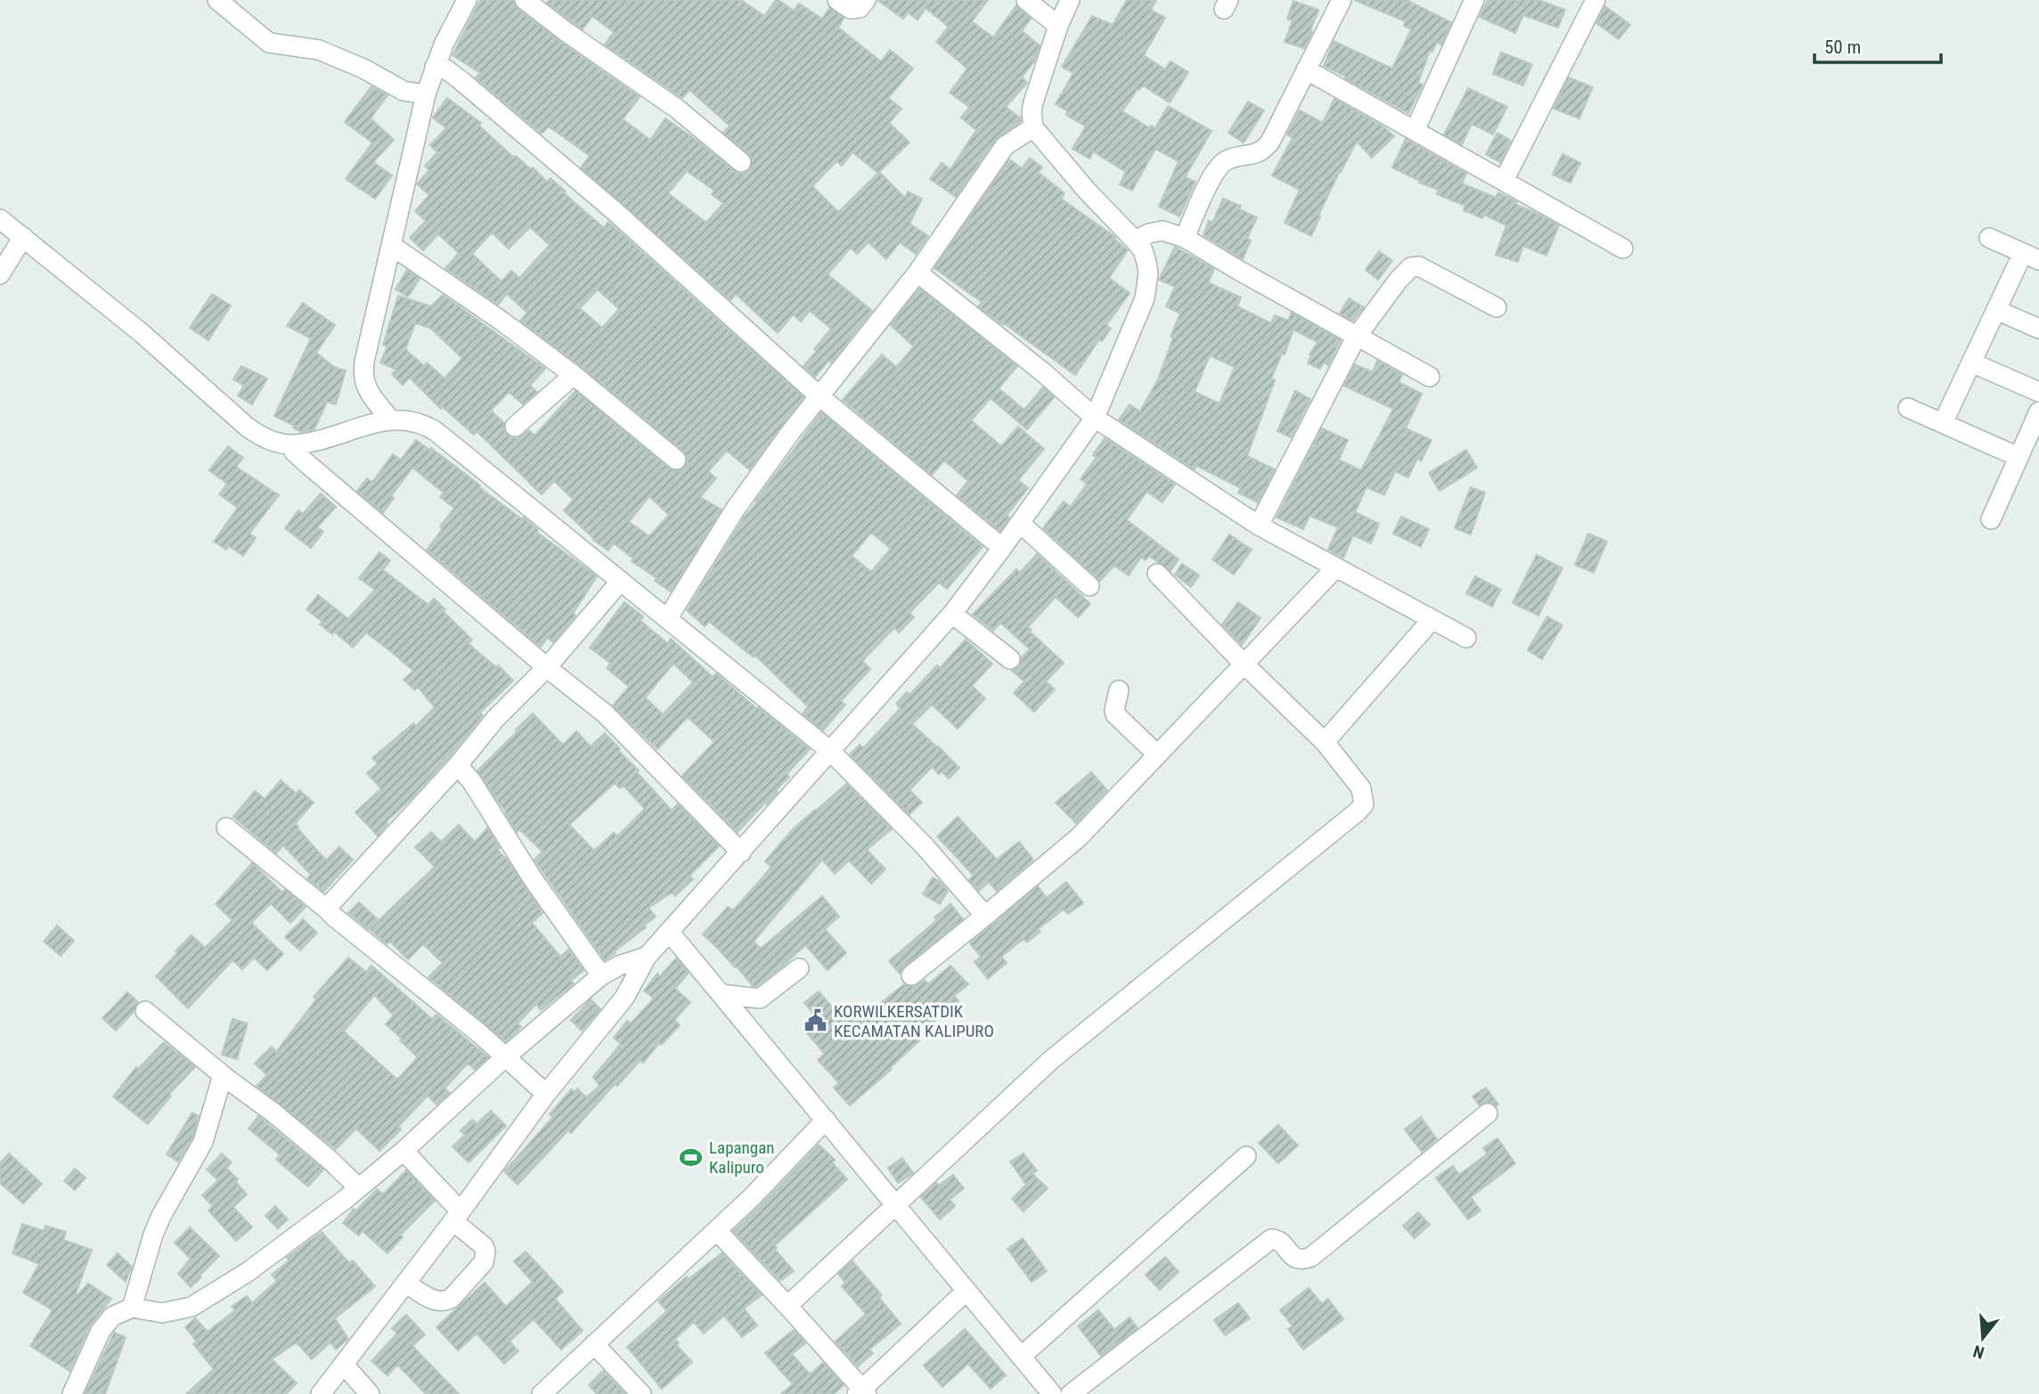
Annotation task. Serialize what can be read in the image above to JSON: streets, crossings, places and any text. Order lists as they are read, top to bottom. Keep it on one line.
{"places":{"public building":["KORWILKERSATDIK KECAMATAN KALIPURO"],"sports":["Lapangan Kalipuro"]},"scale_bar":"50 m","north":"bottom"}
